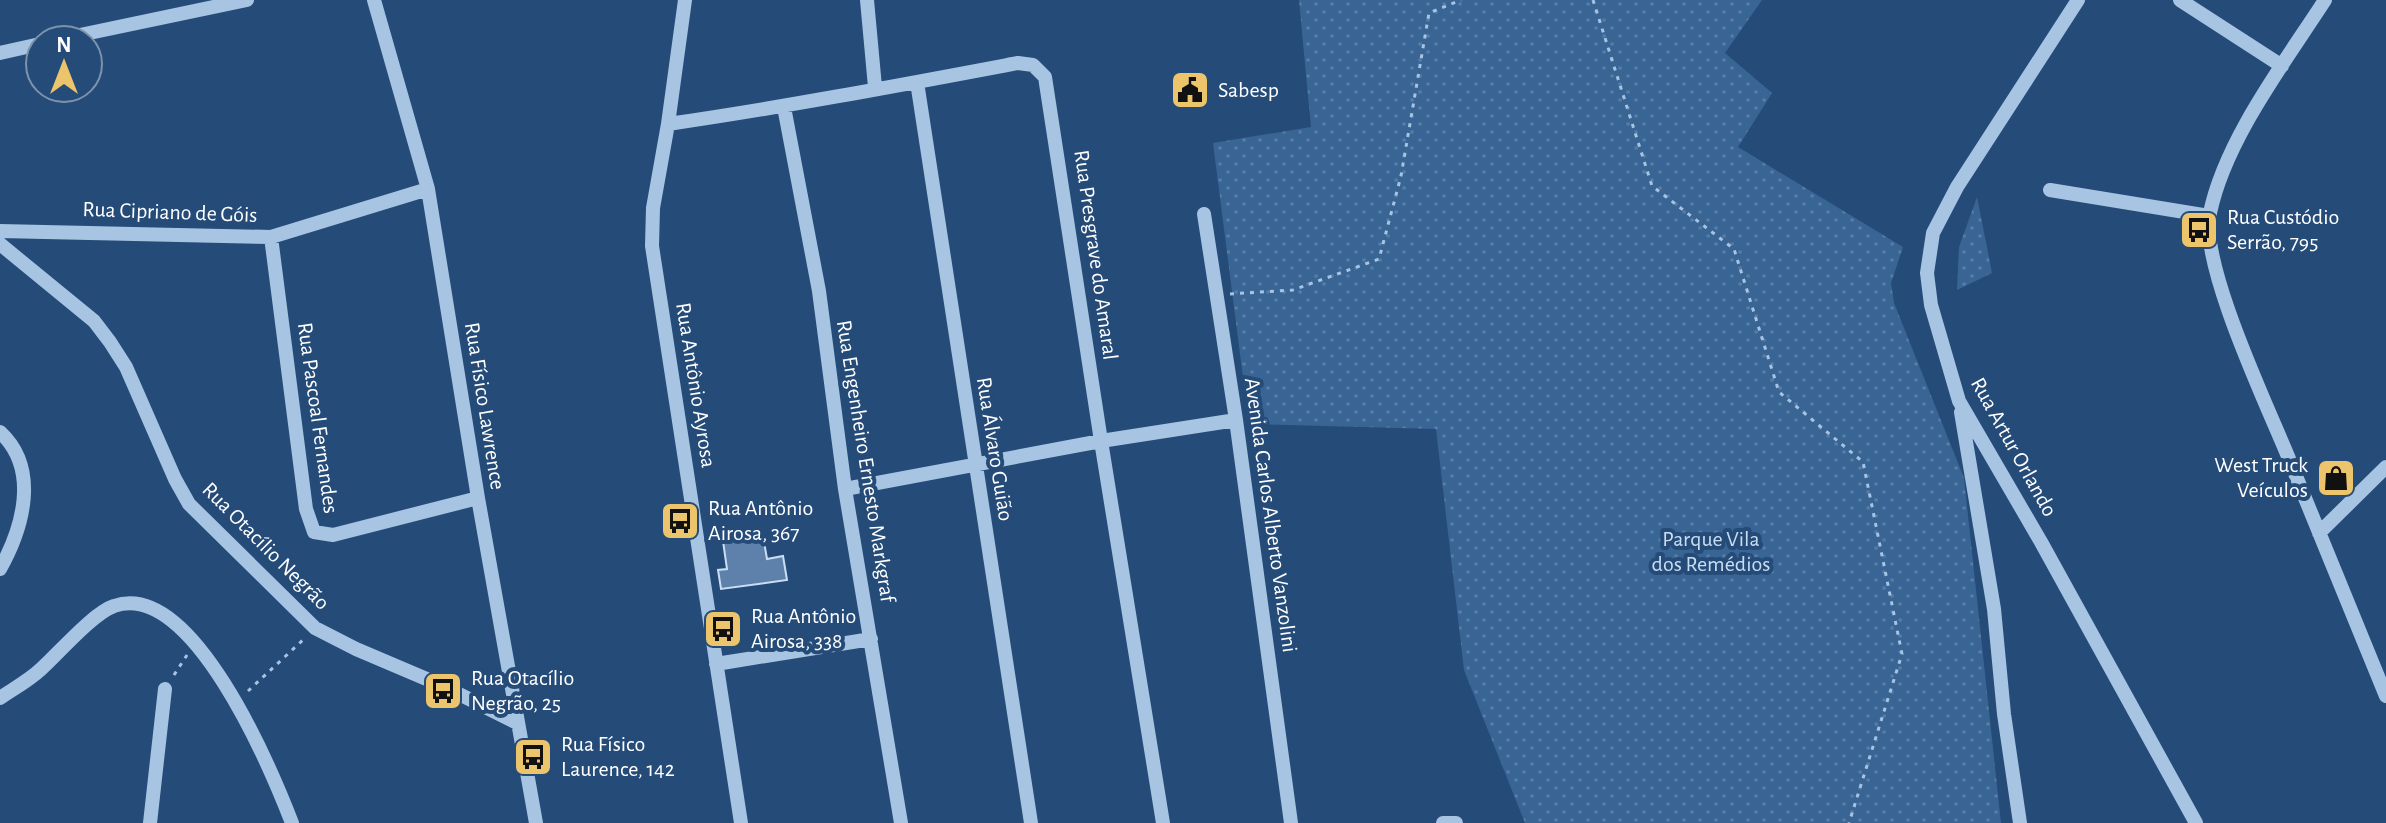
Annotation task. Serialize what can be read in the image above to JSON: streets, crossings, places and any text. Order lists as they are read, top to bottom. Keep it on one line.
{"streets":{"street":["Rua Cipriano de Góis","Rua Presgrave do Amaral","Rua Antônio Ayrosa","Rua Físico Lawrence","Rua Pascoal Fernandes","Rua Artur Orlando","Rua Álvaro Guião","Rua Engenheiro Ernesto Markgraf","Avenida Carlos Alberto Vanzolini","Rua Otacílio Negrão"]},"crossings":[["Rua Cipriano de Góis","Rua Físico Lawrence"],["Rua Cipriano de Góis","Rua Pascoal Fernandes"],["Rua Presgrave do Amaral","Rua Antônio Ayrosa"],["Rua Presgrave do Amaral","Rua Álvaro Guião"],["Rua Presgrave do Amaral","Rua Engenheiro Ernesto Markgraf"],["Rua Físico Lawrence","Rua Pascoal Fernandes"],["Rua Físico Lawrence","Rua Otacílio Negrão"]],"parks":["Parque Vila dos Remédios"],"places":{"public building":["Sabesp"],"bus stop":["Rua Custódio Serrão, 795","Rua Antônio Airosa, 367","Rua Antônio Airosa, 338","Rua Otacílio Negrão, 25","Rua Físico Laurence, 142"],"shop":["West Truck Veículos"]},"north":"top"}
